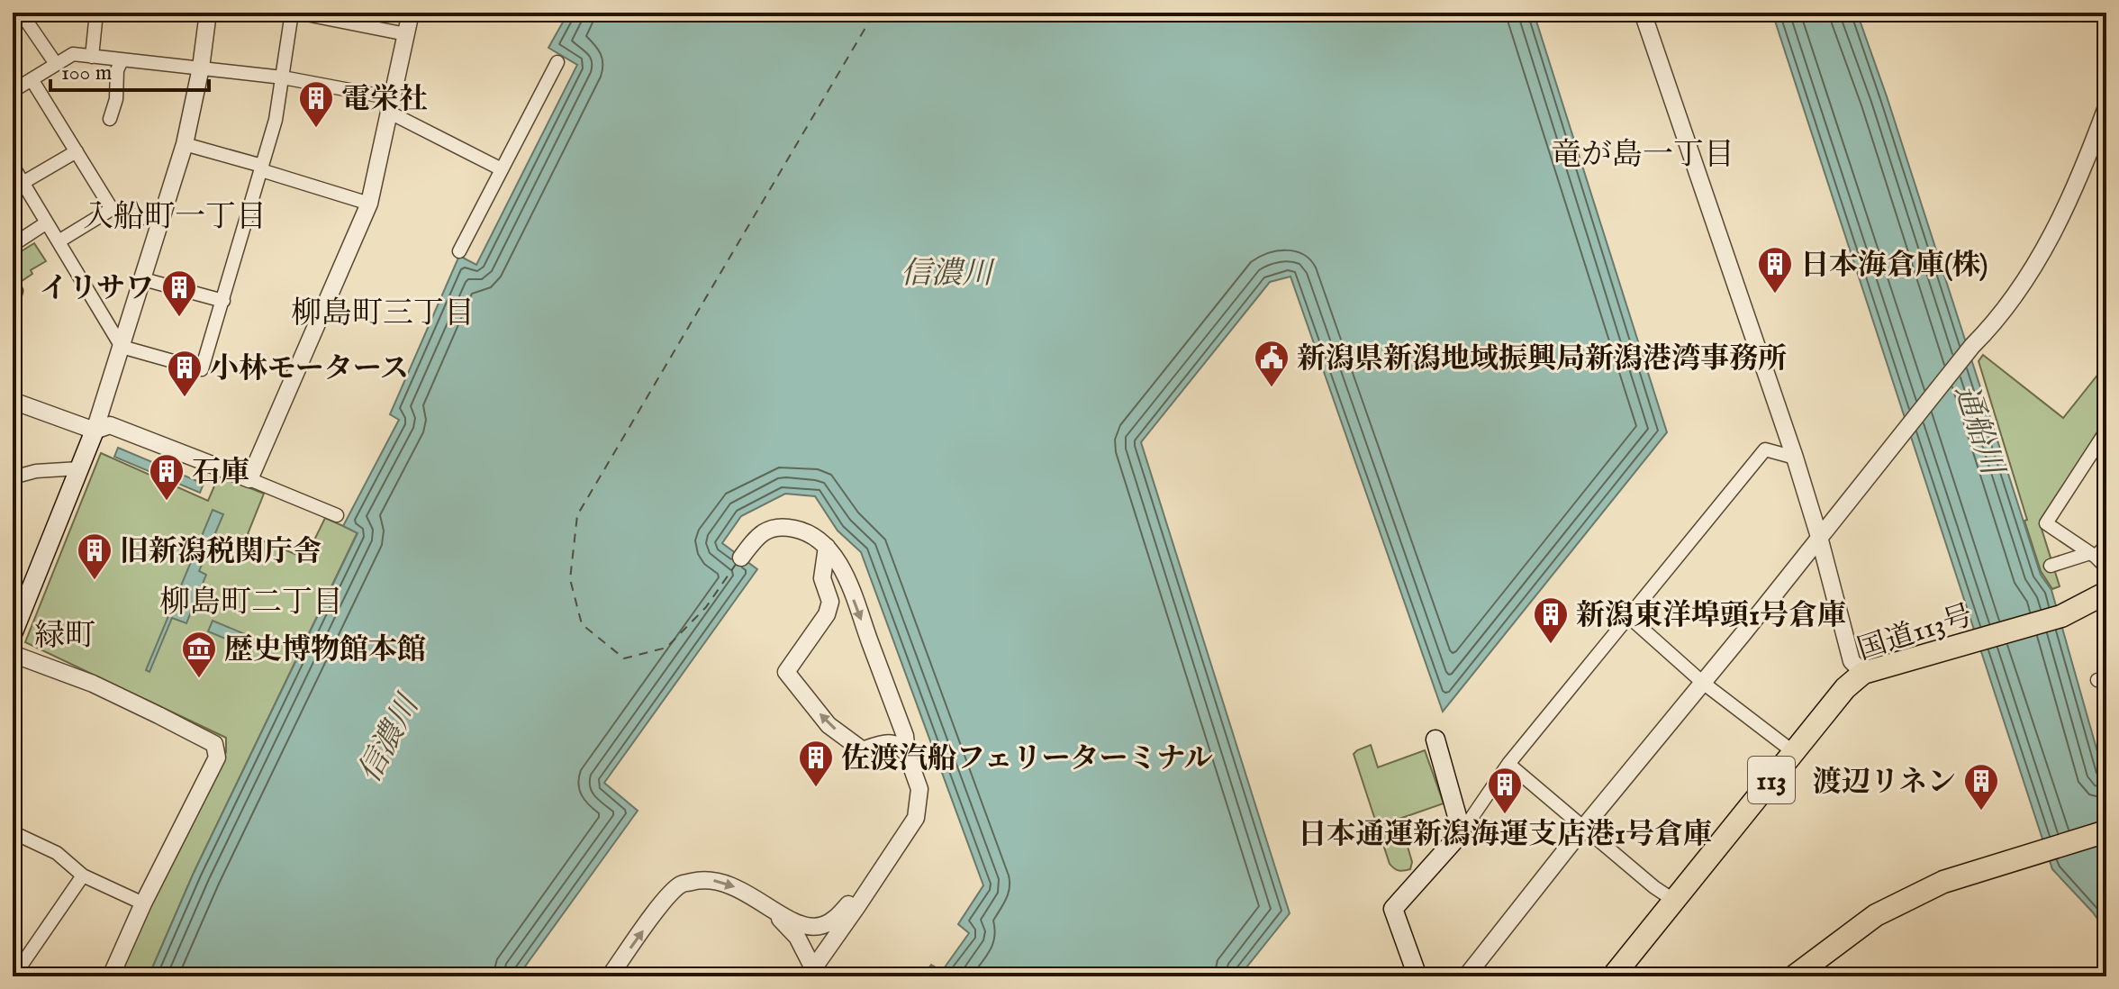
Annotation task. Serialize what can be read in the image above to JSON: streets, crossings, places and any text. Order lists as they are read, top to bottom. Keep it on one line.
{"streets":{"highway":["国道113号","113"]},"districts":["竜が島一丁目","入船町一丁目","柳島町三丁目","柳島町二丁目","緑町"],"water":["信濃川","通船川"],"places":{"building":["電栄社","日本海倉庫(株)","イリサワ","小林モータース","石庫","旧新潟税関庁舎","新潟東洋埠頭1号倉庫","佐渡汽船フェリーターミナル","渡辺リネン","日本通運新潟海運支店港1号倉庫"],"public building":["新潟県新潟地域振興局新潟港湾事務所"],"museum":["歴史博物館本館"]},"scale_bar":"100 m"}
